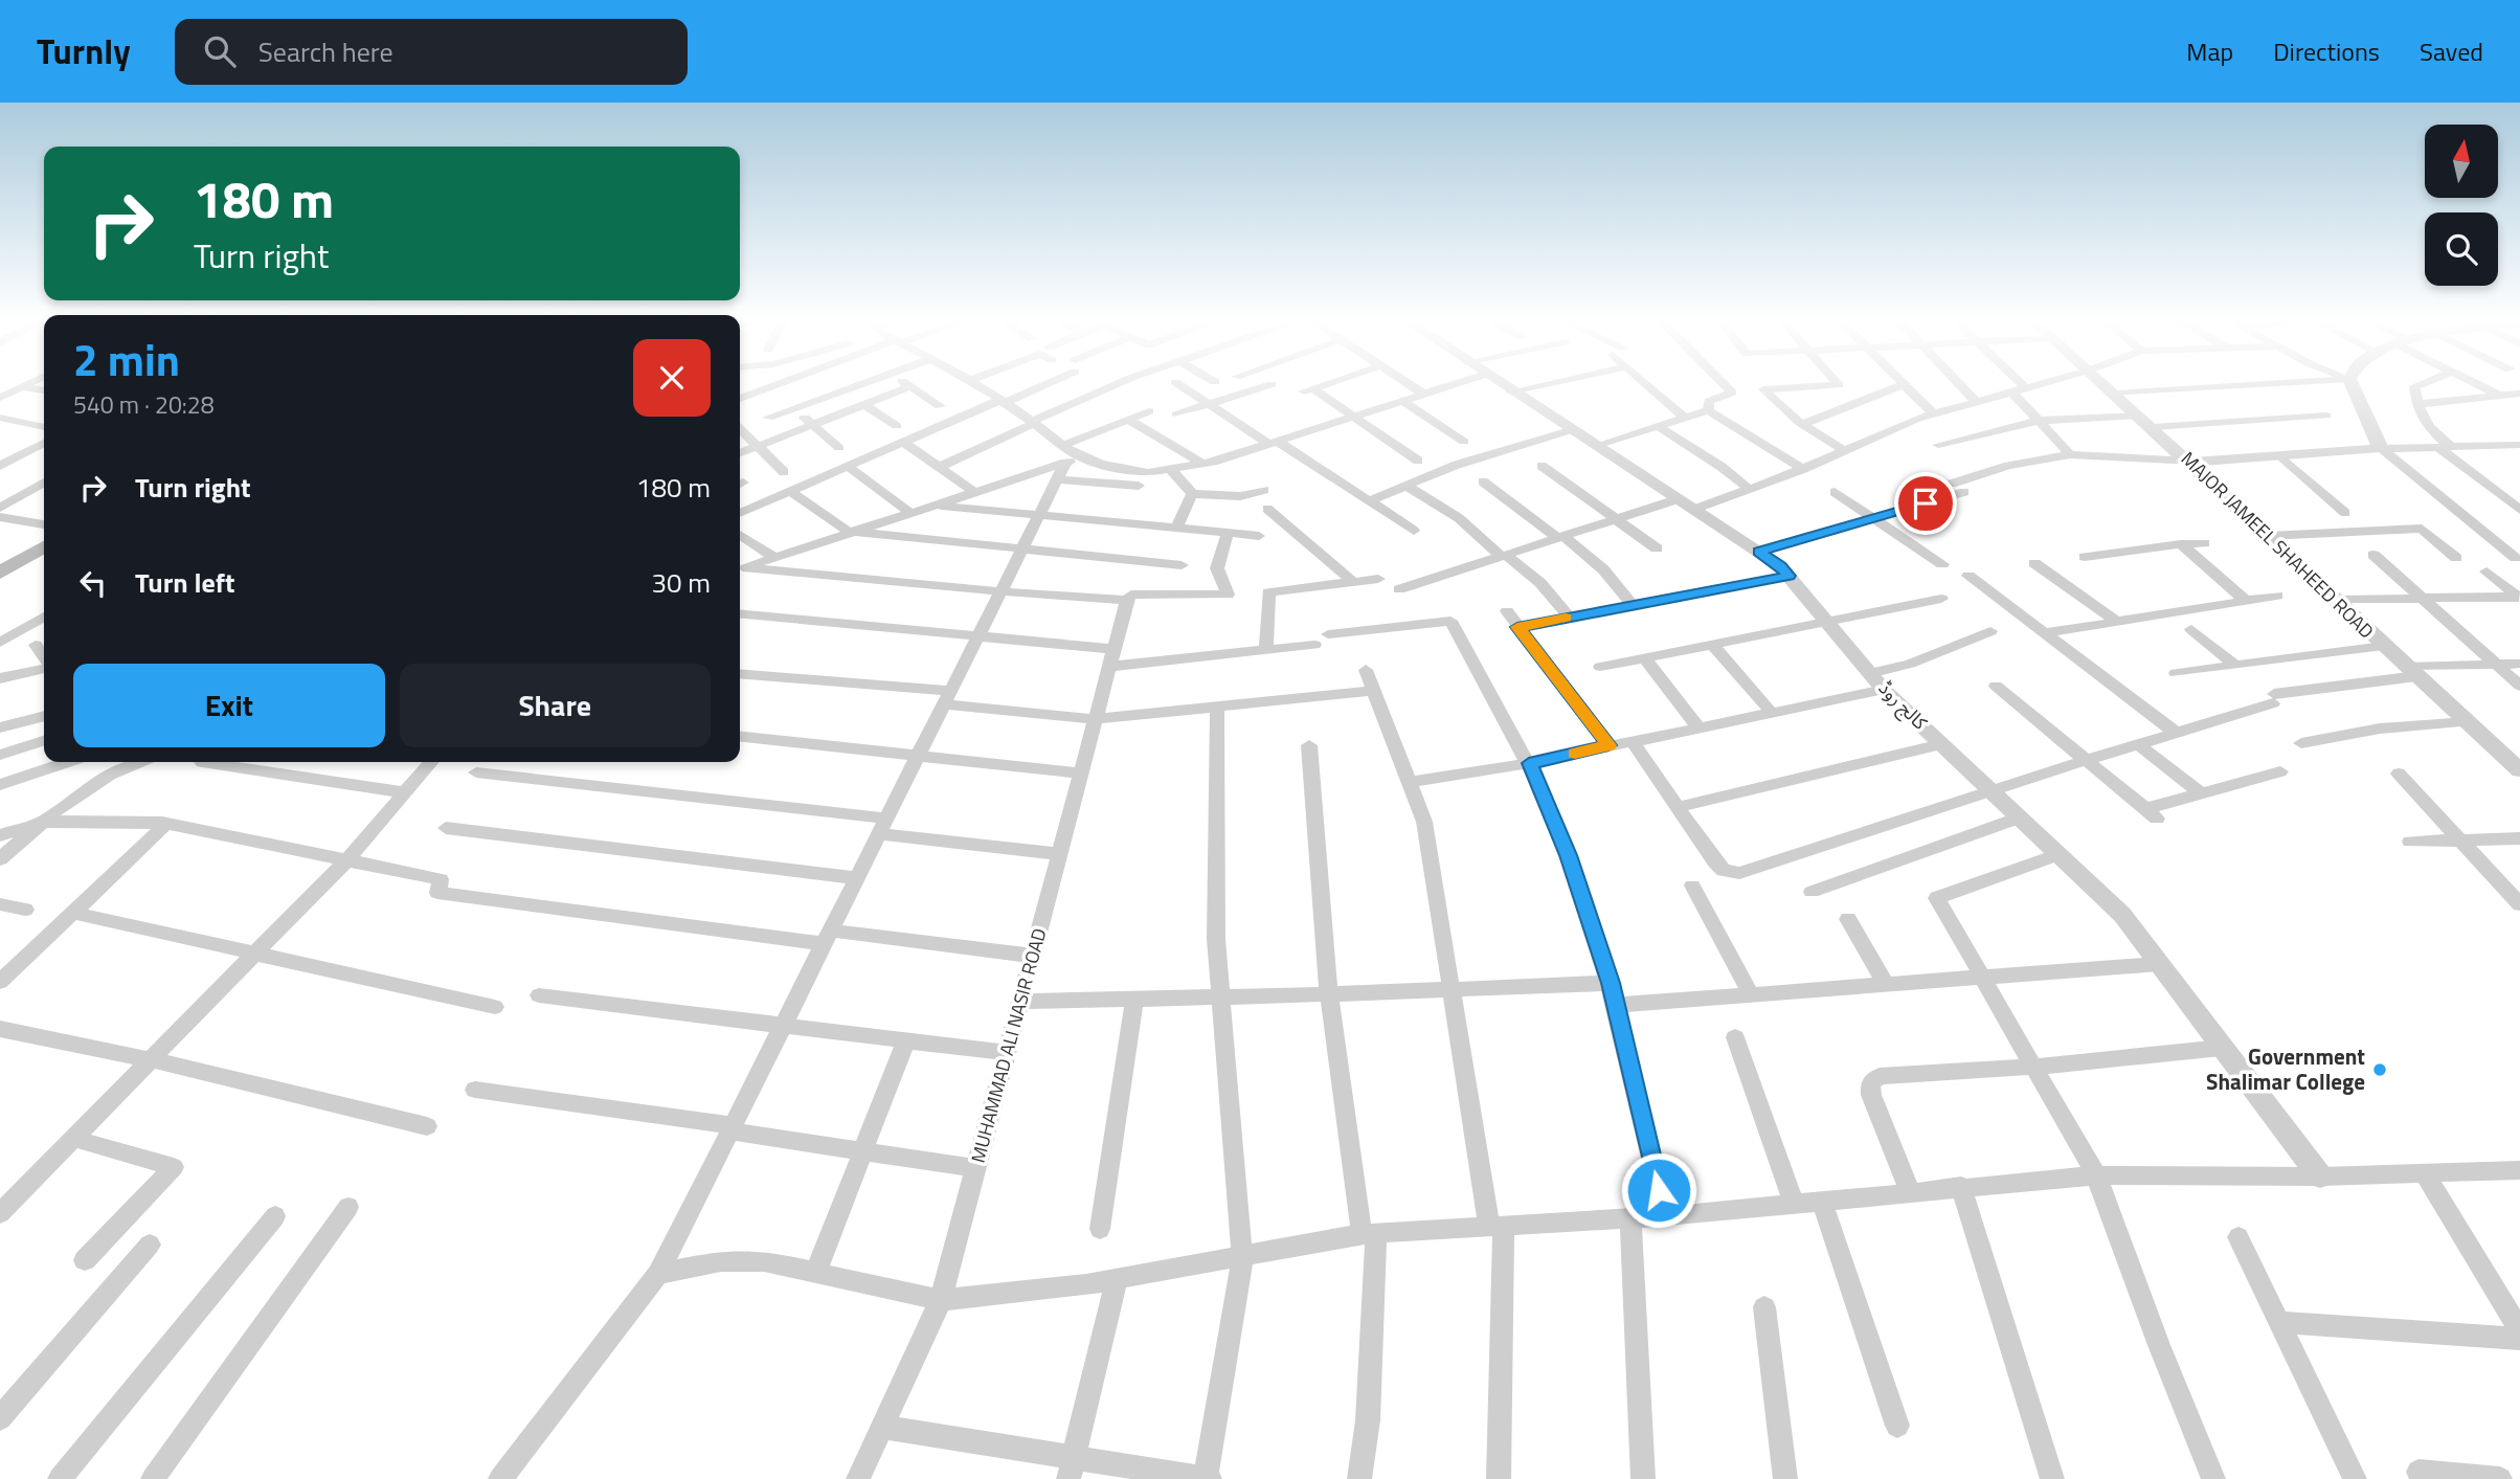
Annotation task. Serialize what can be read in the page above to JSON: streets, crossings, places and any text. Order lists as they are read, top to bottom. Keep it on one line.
{"streets":{"street":["MAJOR JAMEEL SHAHEED ROAD","کالج روڈ","MUHAMMAD ALI NASIR ROAD"]},"places":["Government Shalimar College"],"north":"top","page":{"header":"Turnly","search":"Search here","nav":["Map","Directions","Saved"],"turn":["180 m","Turn right"],"heading":["2 min","540 m · 20:28"],"list":[{"name":"Turn right","value":"180 m"},{"name":"Turn left","value":"30 m"}],"buttons":["Exit","Share"]}}
